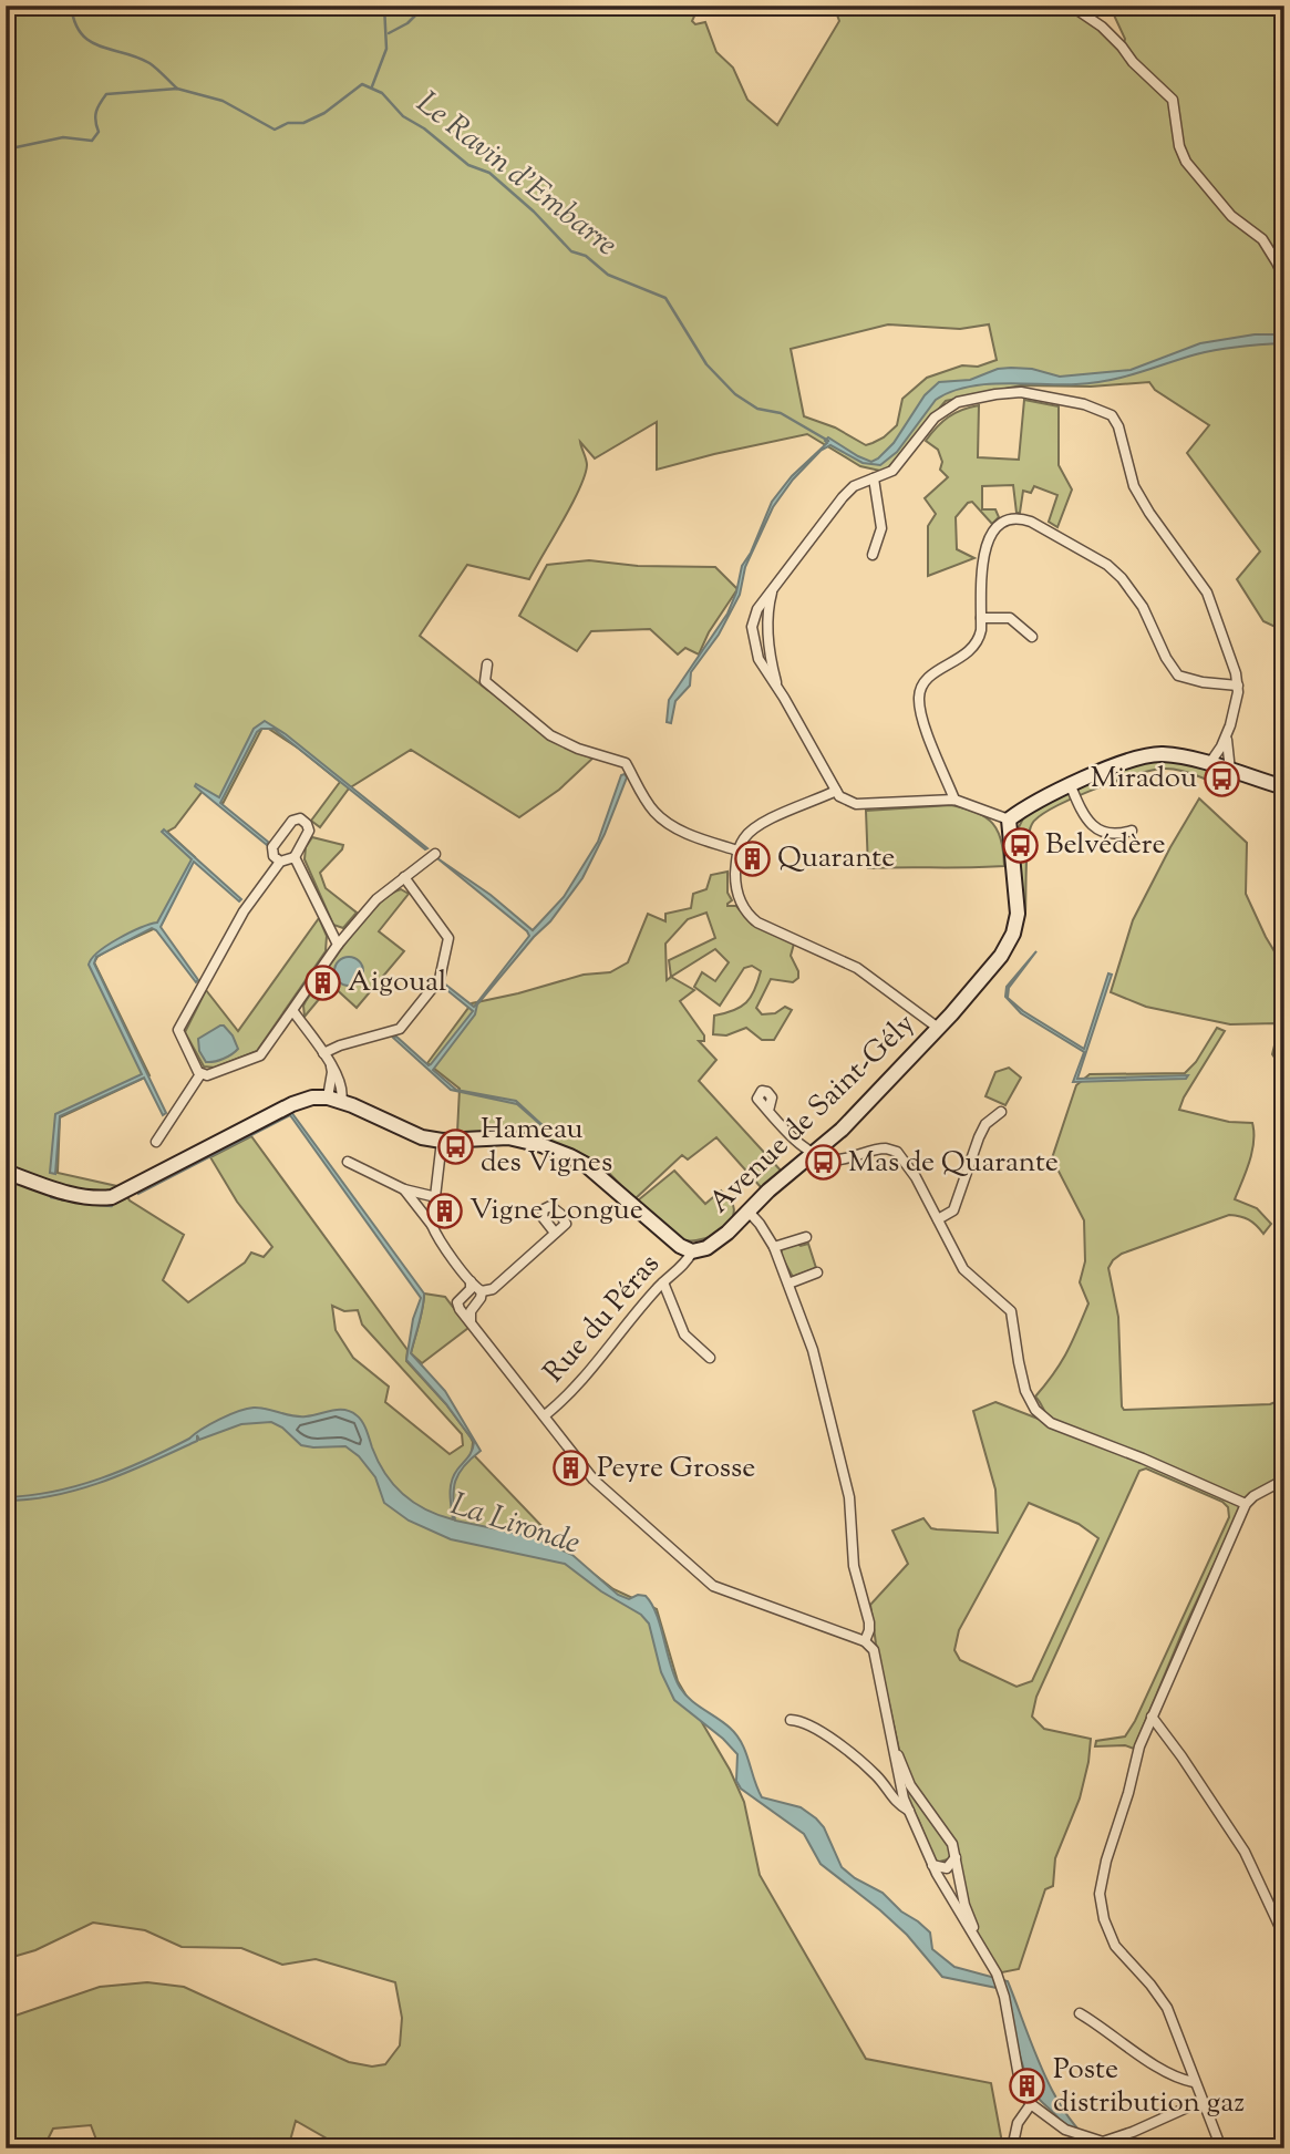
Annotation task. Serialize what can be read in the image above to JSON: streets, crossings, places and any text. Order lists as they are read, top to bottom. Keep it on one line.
{"streets":{"street":["Avenue de Saint-Gély","Rue du Péras"]},"crossings":[["Avenue de Saint-Gély","Rue du Péras"]],"water":["Le Ravin d'Embarre","La Lironde"],"places":{"bus stop":["Miradou","Belvédère","Hameau des Vignes","Mas de Quarante"],"building":["Quarante","Aigoual","Vigne Longue","Peyre Grosse","Poste distribution gaz"]}}
